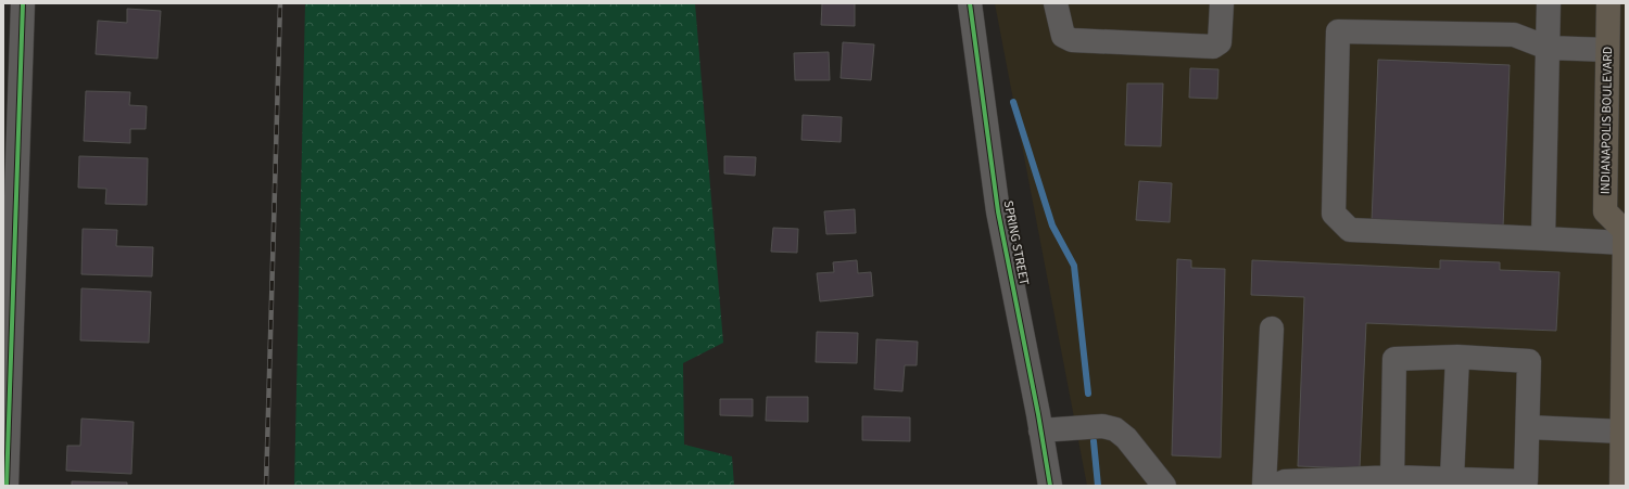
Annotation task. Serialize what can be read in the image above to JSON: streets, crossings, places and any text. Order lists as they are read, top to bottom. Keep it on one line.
{"streets":{"highway":["INDIANAPOLIS BOULEVARD"],"street":["SPRING STREET"]}}
